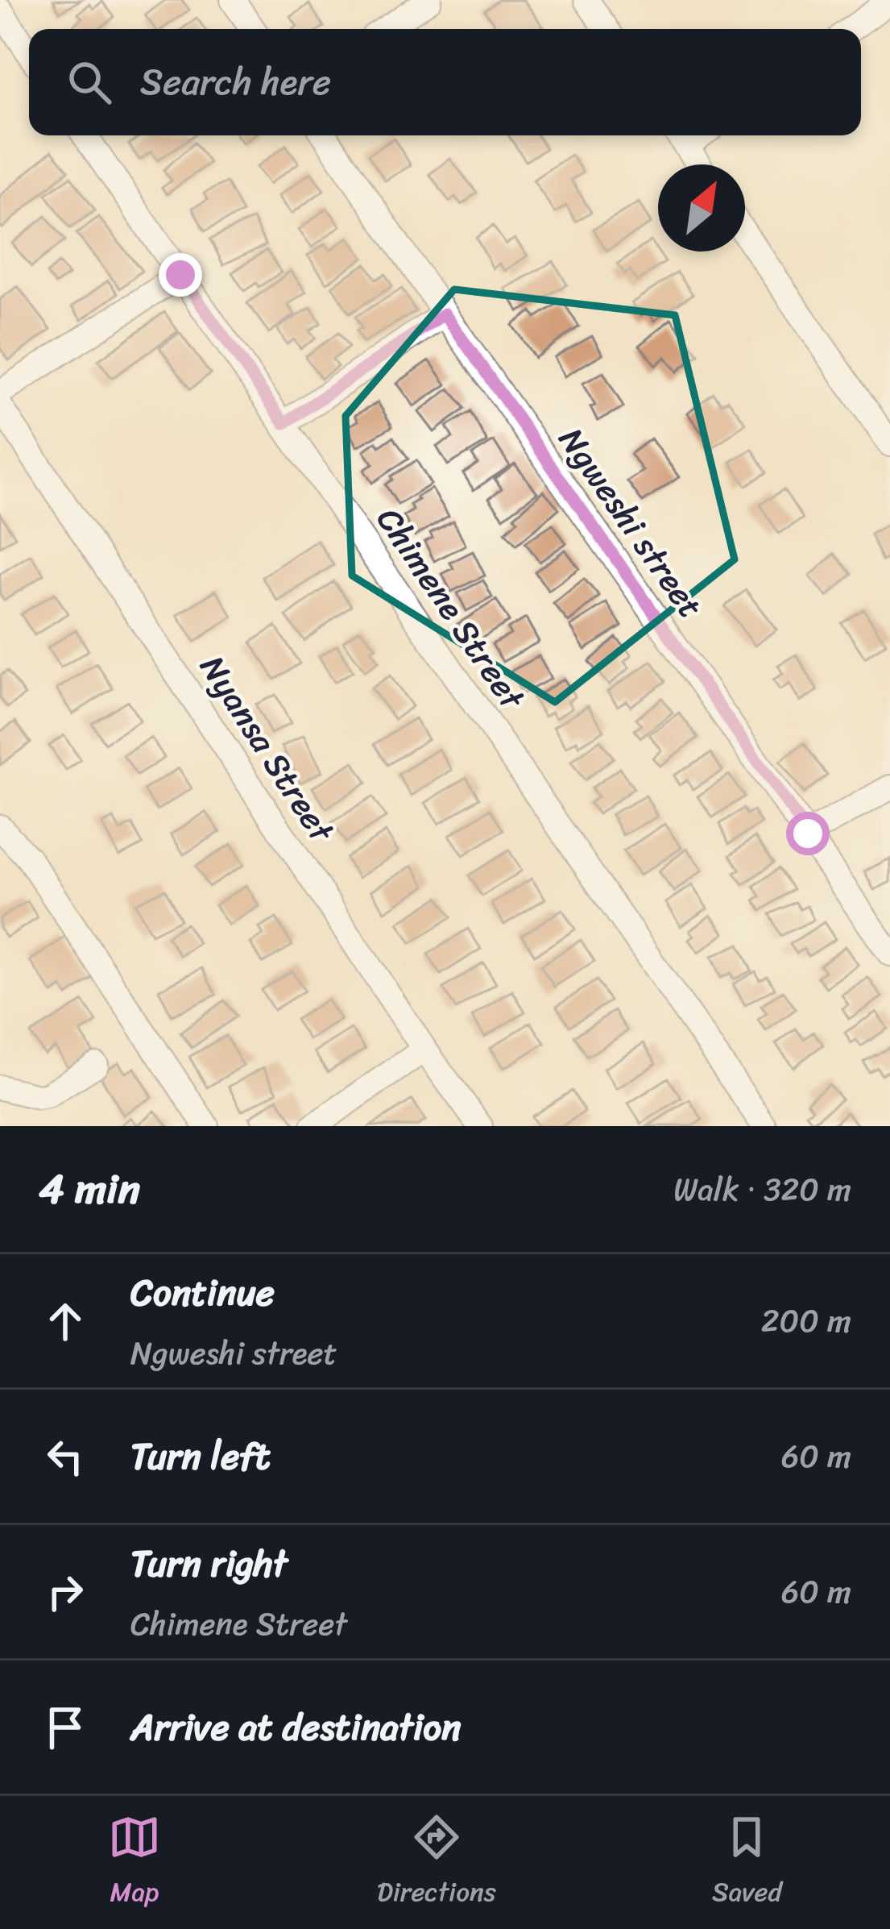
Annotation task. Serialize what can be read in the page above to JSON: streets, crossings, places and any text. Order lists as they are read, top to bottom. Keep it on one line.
{"streets":{"street":["Ngweshi street","Chimene Street","Nyansa Street"]},"north":"top right","page":{"search":"Search here","heading":["4 min","Walk · 320 m"],"list":[["Continue","Ngweshi street","200 m"],["Turn left","60 m"],["Turn right","Chimene Street","60 m"],"Arrive at destination"],"nav":["Map","Directions","Saved"]}}
